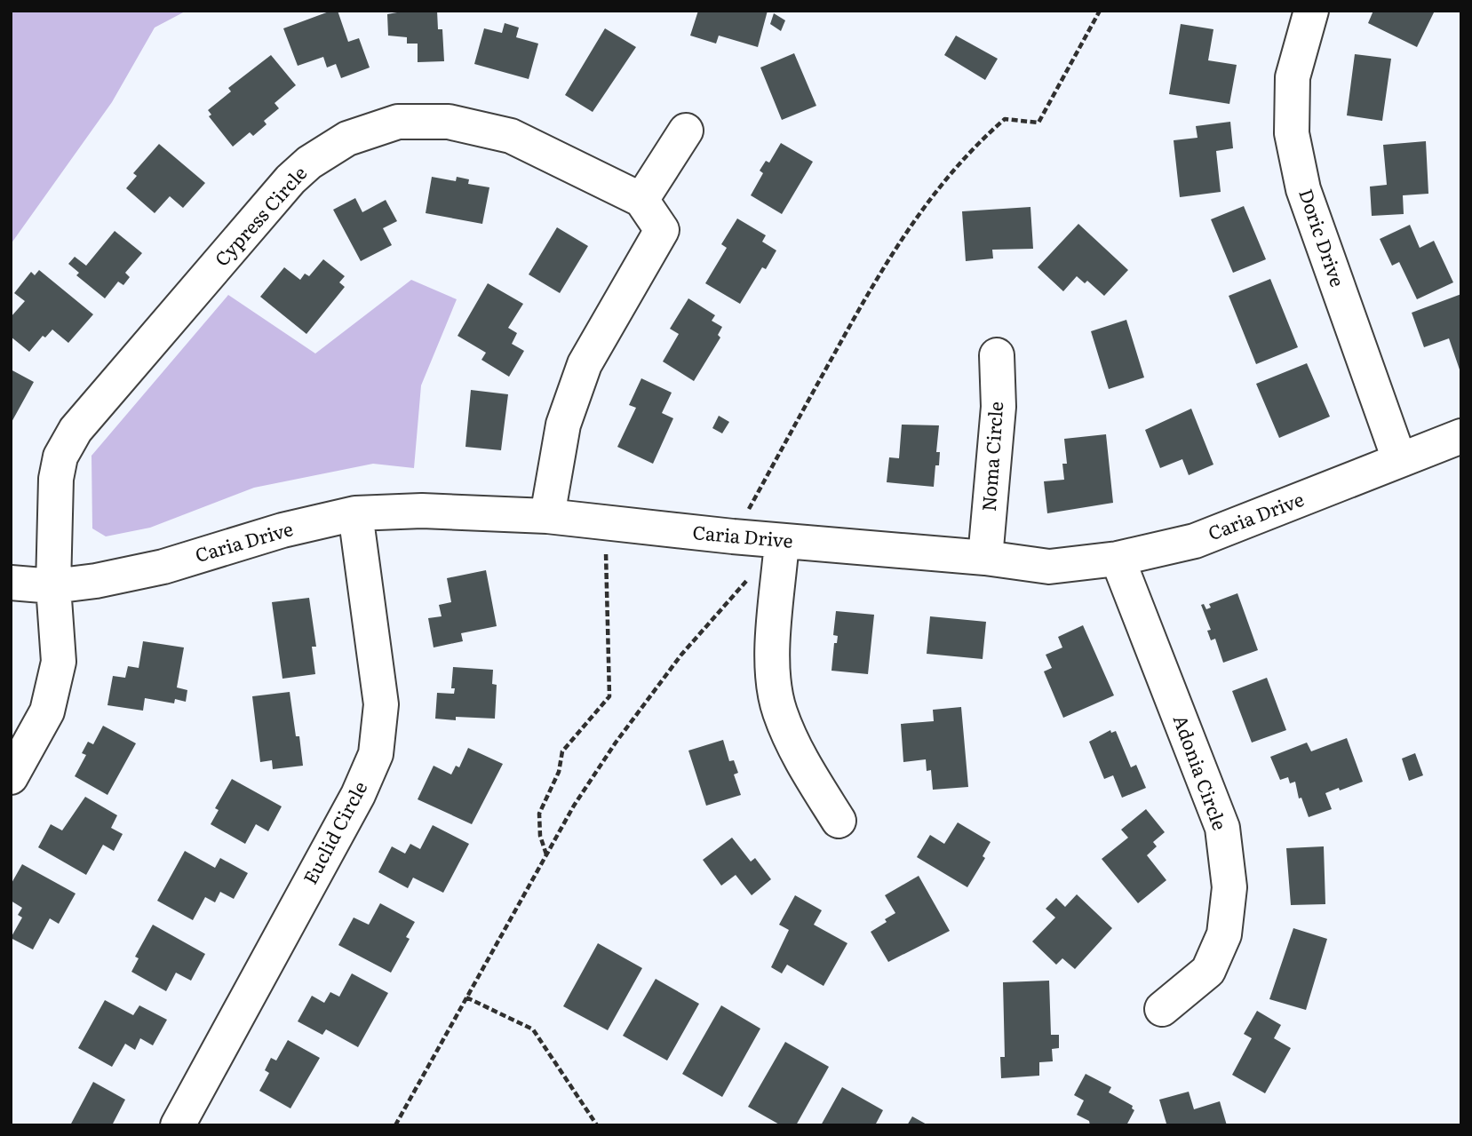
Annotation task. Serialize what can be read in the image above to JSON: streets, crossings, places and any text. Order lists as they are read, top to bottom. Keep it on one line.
{"streets":{"street":["Cypress Circle","Doric Drive","Noma Circle","Caria Drive","Adonia Circle","Euclid Circle"]},"crossings":[["Cypress Circle","Caria Drive"],["Doric Drive","Caria Drive"],["Noma Circle","Caria Drive"],["Caria Drive","Adonia Circle"],["Caria Drive","Euclid Circle"]]}
